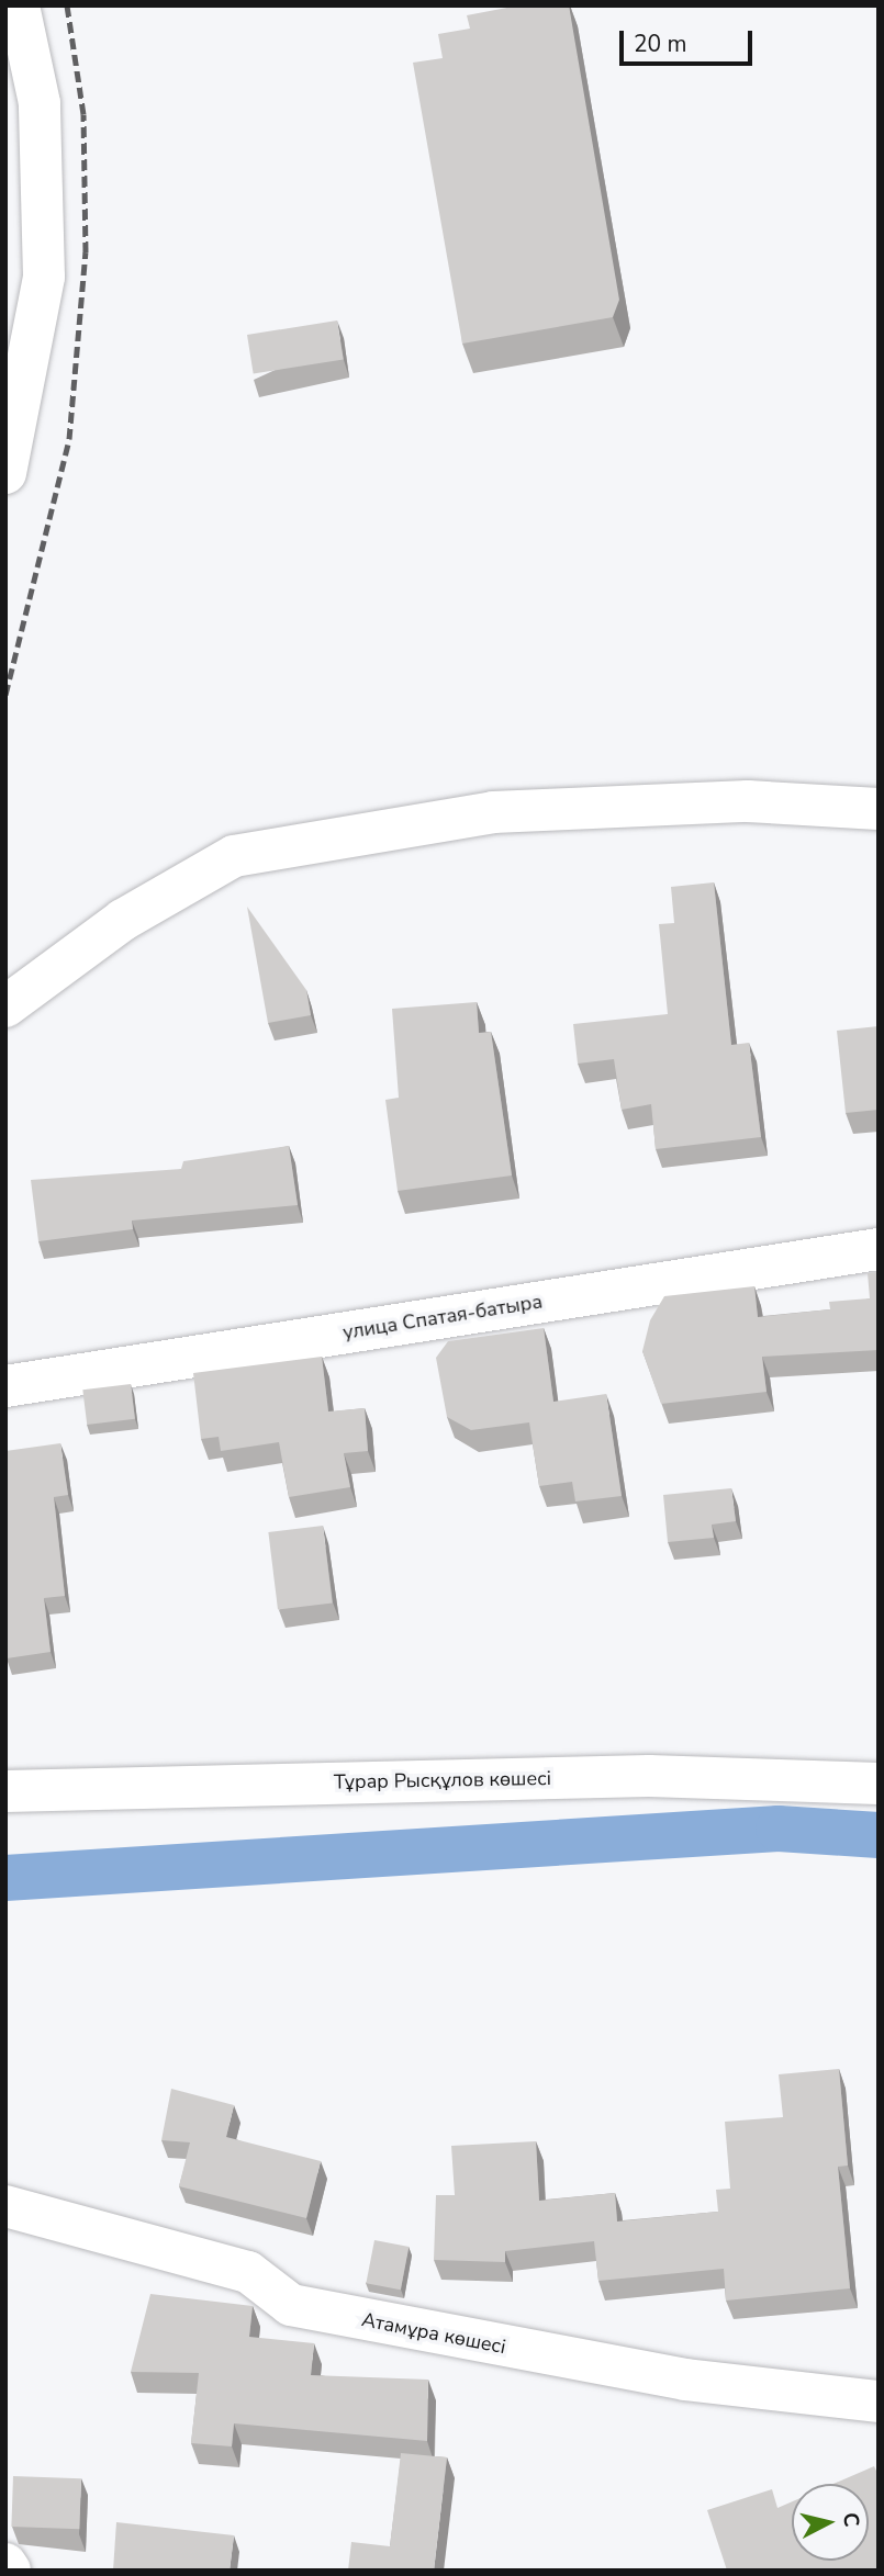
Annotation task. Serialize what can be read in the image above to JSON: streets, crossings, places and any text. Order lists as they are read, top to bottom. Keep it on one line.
{"streets":{"street":["улица Спатая-батыра","Тұрар Рысқұлов көшесі","Атамұра көшесі"]},"scale_bar":"20 m","north":"right"}
